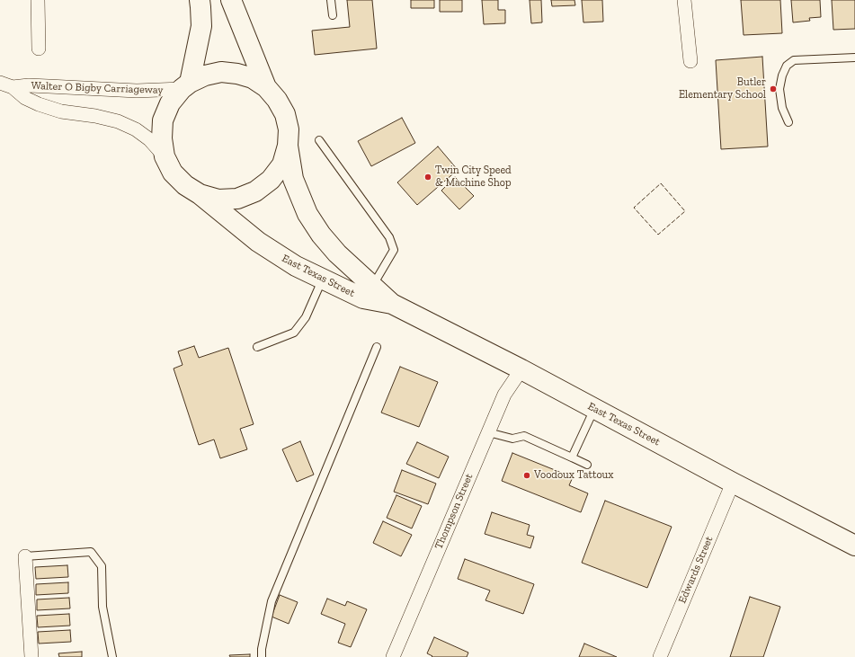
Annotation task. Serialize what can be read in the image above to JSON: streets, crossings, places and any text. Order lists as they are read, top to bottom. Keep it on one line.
{"streets":{"main road":["East Texas Street"],"street":["Walter O Bigby Carriageway","Thompson Street","Edwards Street"]},"crossings":[["Walter O Bigby Carriageway","East Texas Street"],["East Texas Street","Thompson Street"],["East Texas Street","Edwards Street"]],"places":["Butler Elementary School","Twin City Speed & Machine Shop","Voodoux Tattoux"]}
